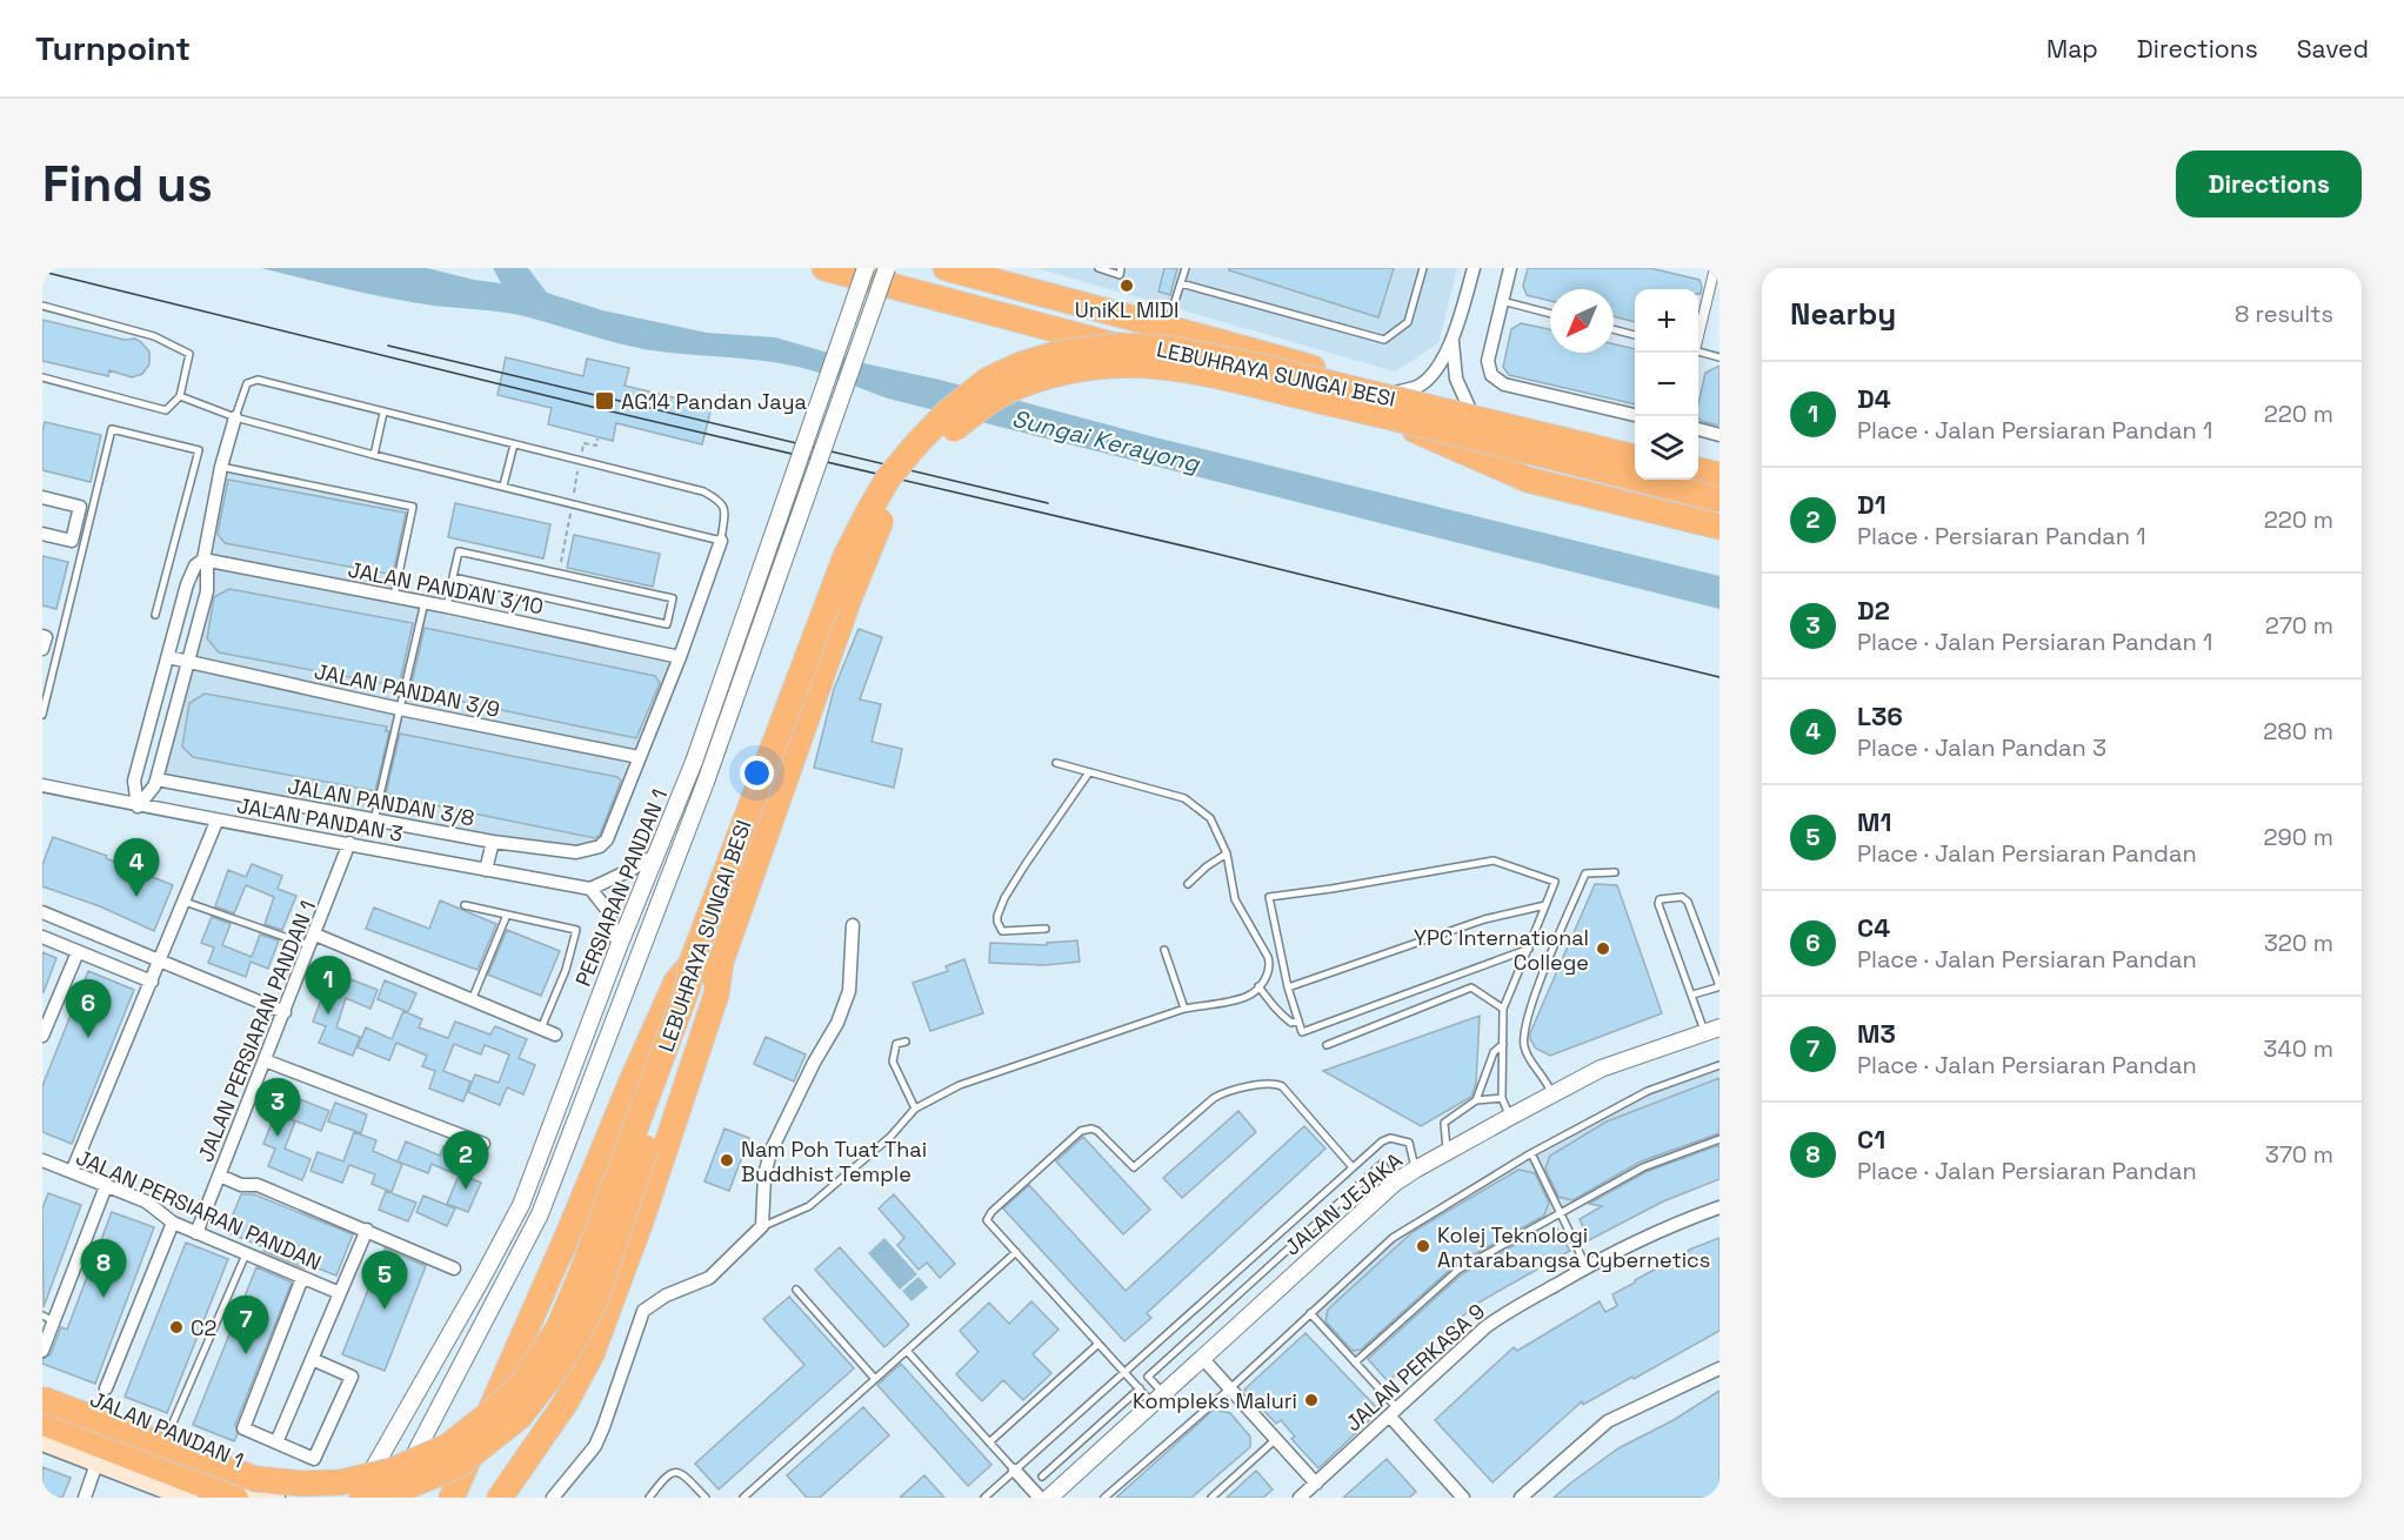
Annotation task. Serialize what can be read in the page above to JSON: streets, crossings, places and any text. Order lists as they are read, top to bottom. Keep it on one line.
{"streets":{"highway":["LEBUHRAYA SUNGAI BESI"],"main road":["JALAN PANDAN 1"],"street":["JALAN PANDAN 3/10","JALAN PANDAN 3/9","JALAN PANDAN 3/8","JALAN PANDAN 3","PERSIARAN PANDAN 1","JALAN PERSIARAN PANDAN 1","JALAN JEJAKA","JALAN PERSIARAN PANDAN","JALAN PERKASA 9"]},"crossings":[["LEBUHRAYA SUNGAI BESI","PERSIARAN PANDAN 1"],["LEBUHRAYA SUNGAI BESI","JALAN PANDAN 1"],["JALAN PANDAN 3/9","JALAN PANDAN 3/8"],["JALAN PANDAN 3","JALAN PERSIARAN PANDAN 1"],["JALAN PERSIARAN PANDAN 1","JALAN PERSIARAN PANDAN"]],"water":["Sungai Kerayong"],"places":{"other":["UniKL MIDI","YPC International College","Nam Poh Tuat Thai Buddhist Temple","Kolej Teknologi Antarabangsa Cybernetics","C2","Kompleks Maluri"],"transit":["AG14 Pandan Jaya"]},"north":"bottom left","page":{"header":"Turnpoint","nav":["Map","Directions","Saved"],"buttons":"Directions","title":"Find us","heading":["Nearby","8 results"],"map_buttons":["+","−"],"list":[{"mark":"1","name":"D4","note":"Place · Jalan Persiaran Pandan 1","value":"220 m"},{"mark":"2","name":"D1","note":"Place · Persiaran Pandan 1","value":"220 m"},{"mark":"3","name":"D2","note":"Place · Jalan Persiaran Pandan 1","value":"270 m"},{"mark":"4","name":"L36","note":"Place · Jalan Pandan 3","value":"280 m"},{"mark":"5","name":"M1","note":"Place · Jalan Persiaran Pandan","value":"290 m"},{"mark":"6","name":"C4","note":"Place · Jalan Persiaran Pandan","value":"320 m"},{"mark":"7","name":"M3","note":"Place · Jalan Persiaran Pandan","value":"340 m"},{"mark":"8","name":"C1","note":"Place · Jalan Persiaran Pandan","value":"370 m"}],"pins":["4","1","6","3","2","8","5","7"]}}
